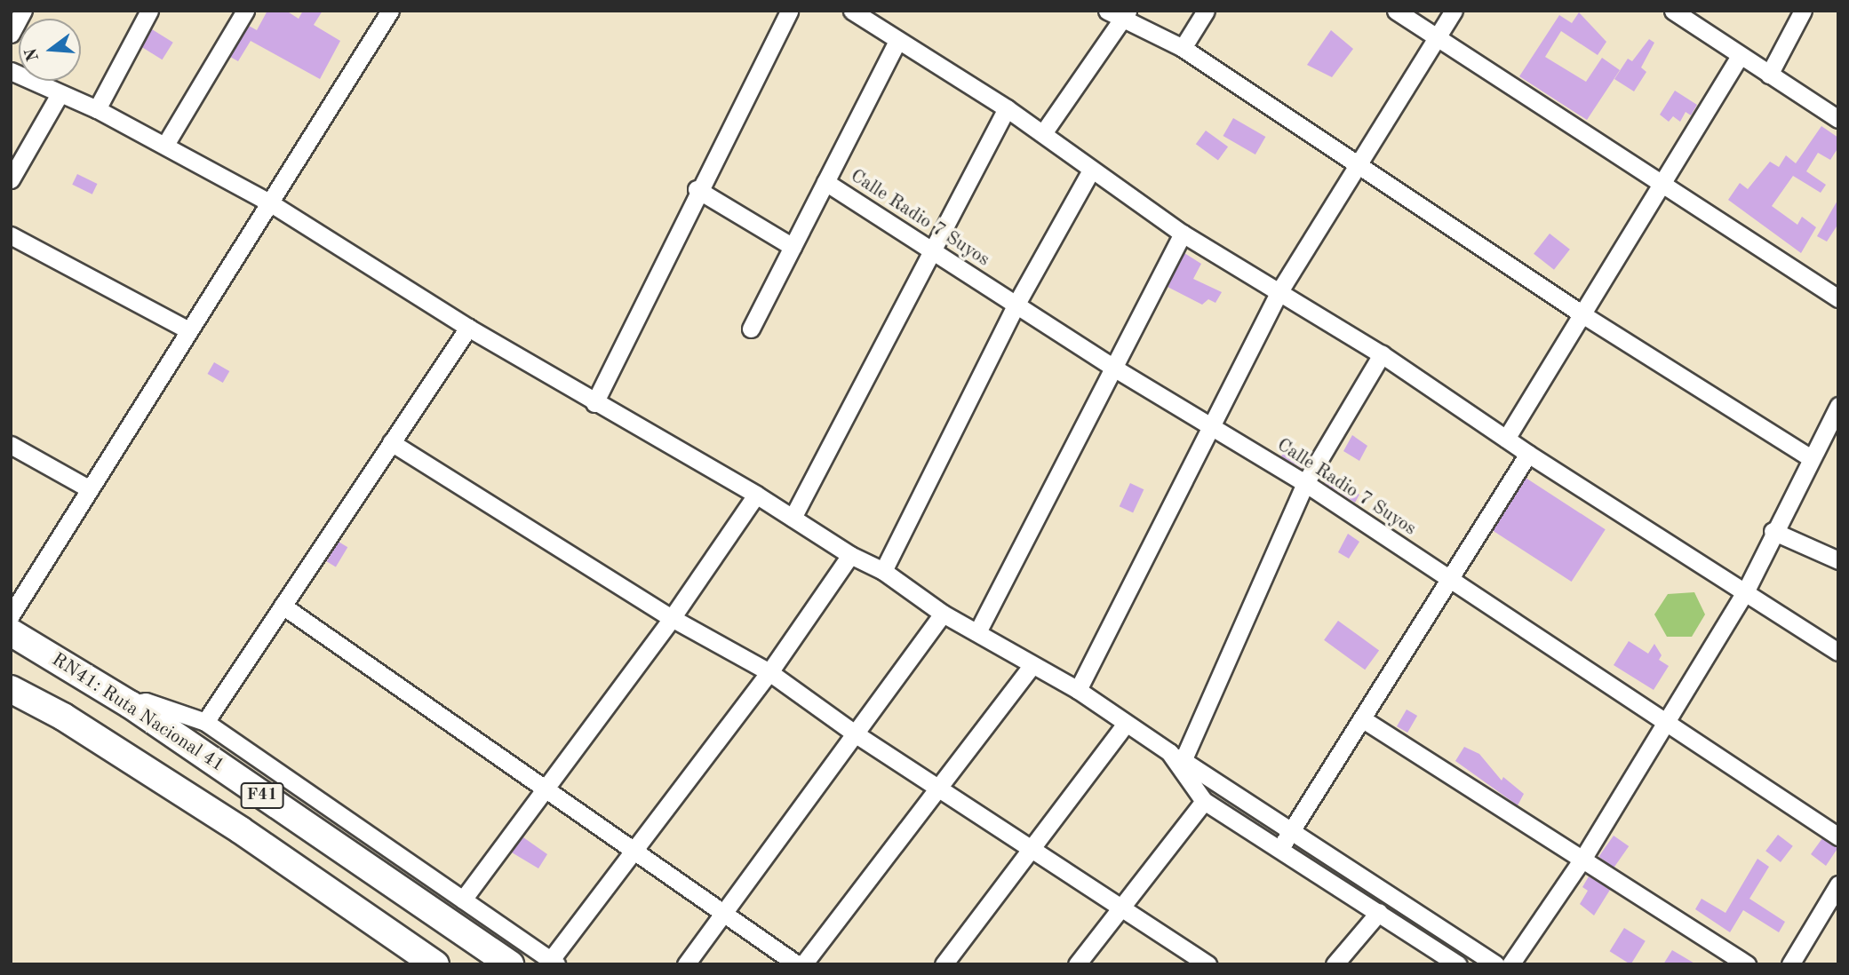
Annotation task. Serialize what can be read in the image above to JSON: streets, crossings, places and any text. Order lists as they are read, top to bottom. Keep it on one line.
{"streets":{"main road":["RN41: Ruta Nacional 41","F41"],"street":["Calle Radio 7 Suyos"]},"north":"left"}
